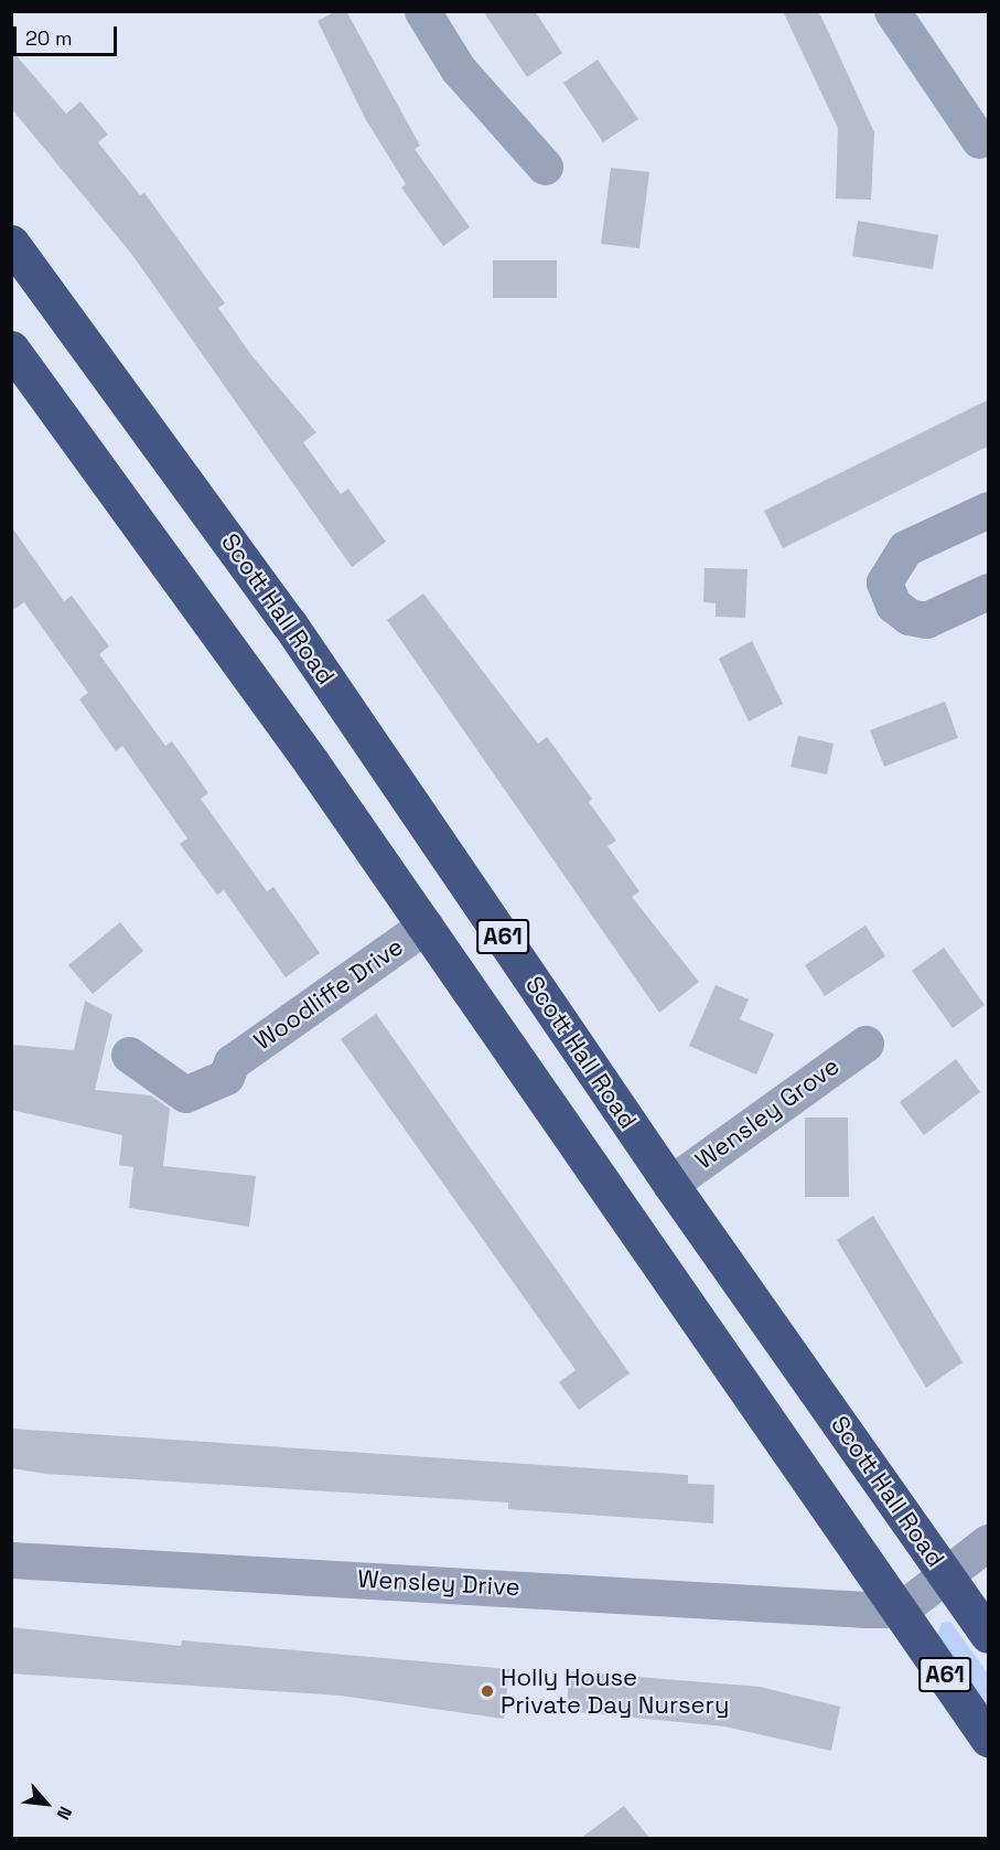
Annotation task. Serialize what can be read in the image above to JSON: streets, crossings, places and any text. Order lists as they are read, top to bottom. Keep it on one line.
{"streets":{"highway":["Scott Hall Road","A61"],"street":["Woodliffe Drive","Wensley Grove","Wensley Drive"]},"crossings":[["Scott Hall Road","Wensley Grove"],["A61","Woodliffe Drive"],["A61","Wensley Drive"]],"places":["Holly House Private Day Nursery"],"scale_bar":"20 m","north":"bottom right"}
